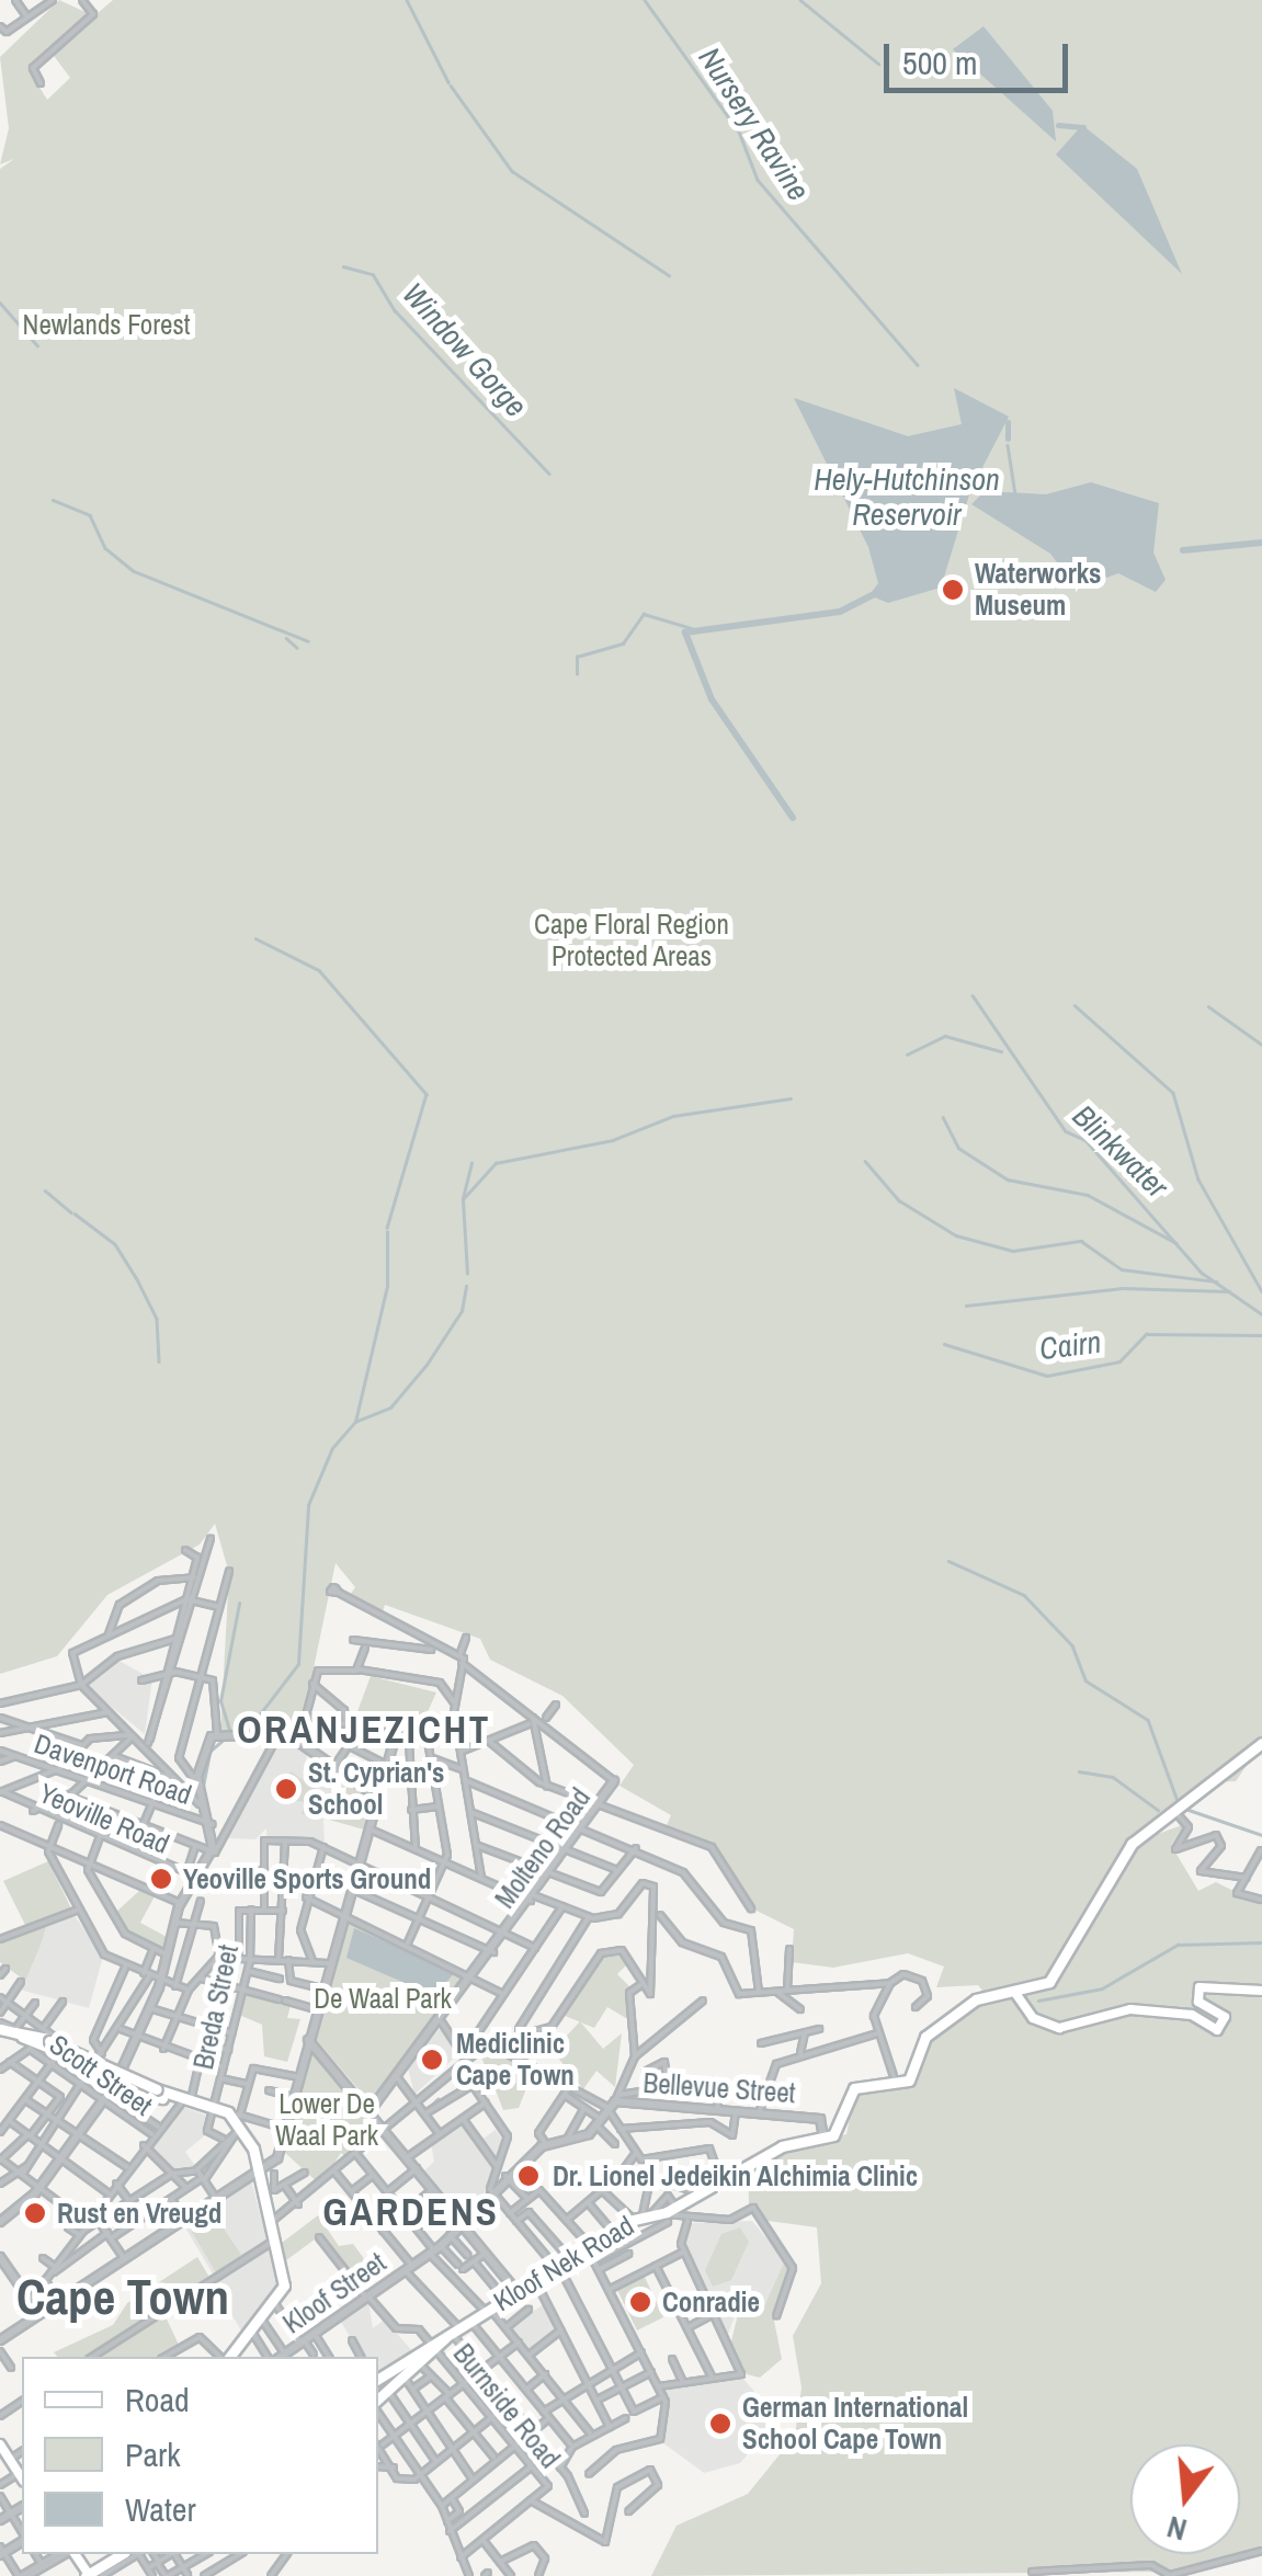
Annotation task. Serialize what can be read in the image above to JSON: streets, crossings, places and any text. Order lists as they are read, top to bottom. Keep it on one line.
{"streets":{"main road":["Kloof Nek Road"],"street":["Davenport Road","Yeoville Road","Molteno Road","Breda Street","Scott Street","Bellevue Street","Kloof Street","Burnside Road"]},"crossings":[["Bellevue Street","Kloof Street"],["Kloof Nek Road","Burnside Road"]],"districts":["ORANJEZICHT","GARDENS","Cape Town"],"water":["Nursery Ravine","Window Gorge","Hely-Hutchinson Reservoir","Blinkwater","Cairn"],"parks":["Newlands Forest","Cape Floral Region Protected Areas","De Waal Park","Lower De Waal Park"],"places":["Waterworks Museum","St. Cyprian's School","Yeoville Sports Ground","Mediclinic Cape Town","Dr. Lionel Jedeikin Alchimia Clinic","Rust en Vreugd","Conradie","German International School Cape Town"],"legend":["Road","Park","Water"],"scale_bar":"500 m","north":"bottom"}
